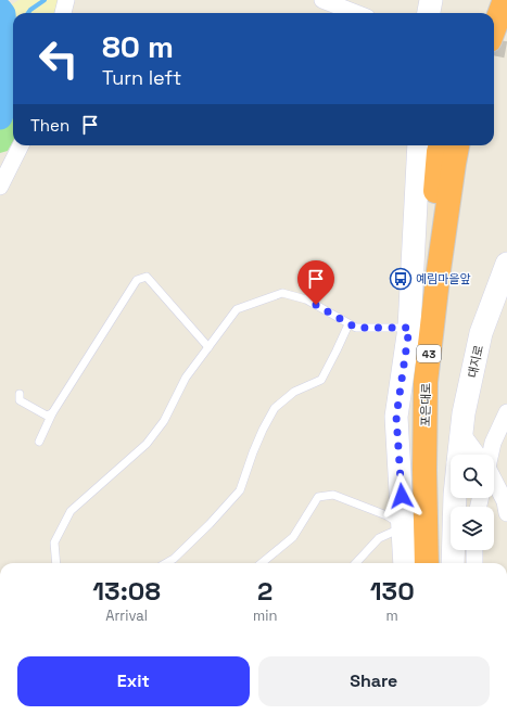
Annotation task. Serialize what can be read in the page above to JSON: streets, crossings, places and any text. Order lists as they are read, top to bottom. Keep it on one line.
{"streets":{"highway":["43","포은대로"],"street":["대지로"]},"places":{"bus stop":["예림마을앞"]},"page":{"turn":["80 m","Turn left"],"then":"Then","eta":["13:08","Arrival","2","min","130","m"],"buttons":["Exit","Share"]}}
